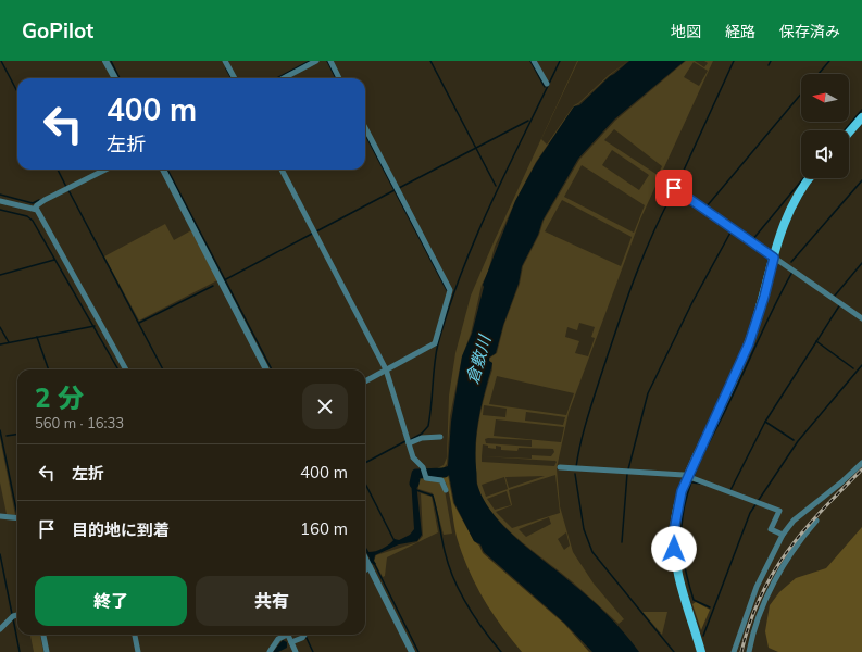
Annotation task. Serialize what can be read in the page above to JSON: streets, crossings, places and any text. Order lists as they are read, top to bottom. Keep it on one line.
{"water":["倉敷川"],"north":"left","page":{"header":"GoPilot","nav":["地図","経路","保存済み"],"turn":["400 m","左折"],"heading":["2 分","560 m · 16:33"],"list":[{"name":"左折","value":"400 m"},{"name":"目的地に到着","value":"160 m"}],"buttons":["終了","共有"]}}
